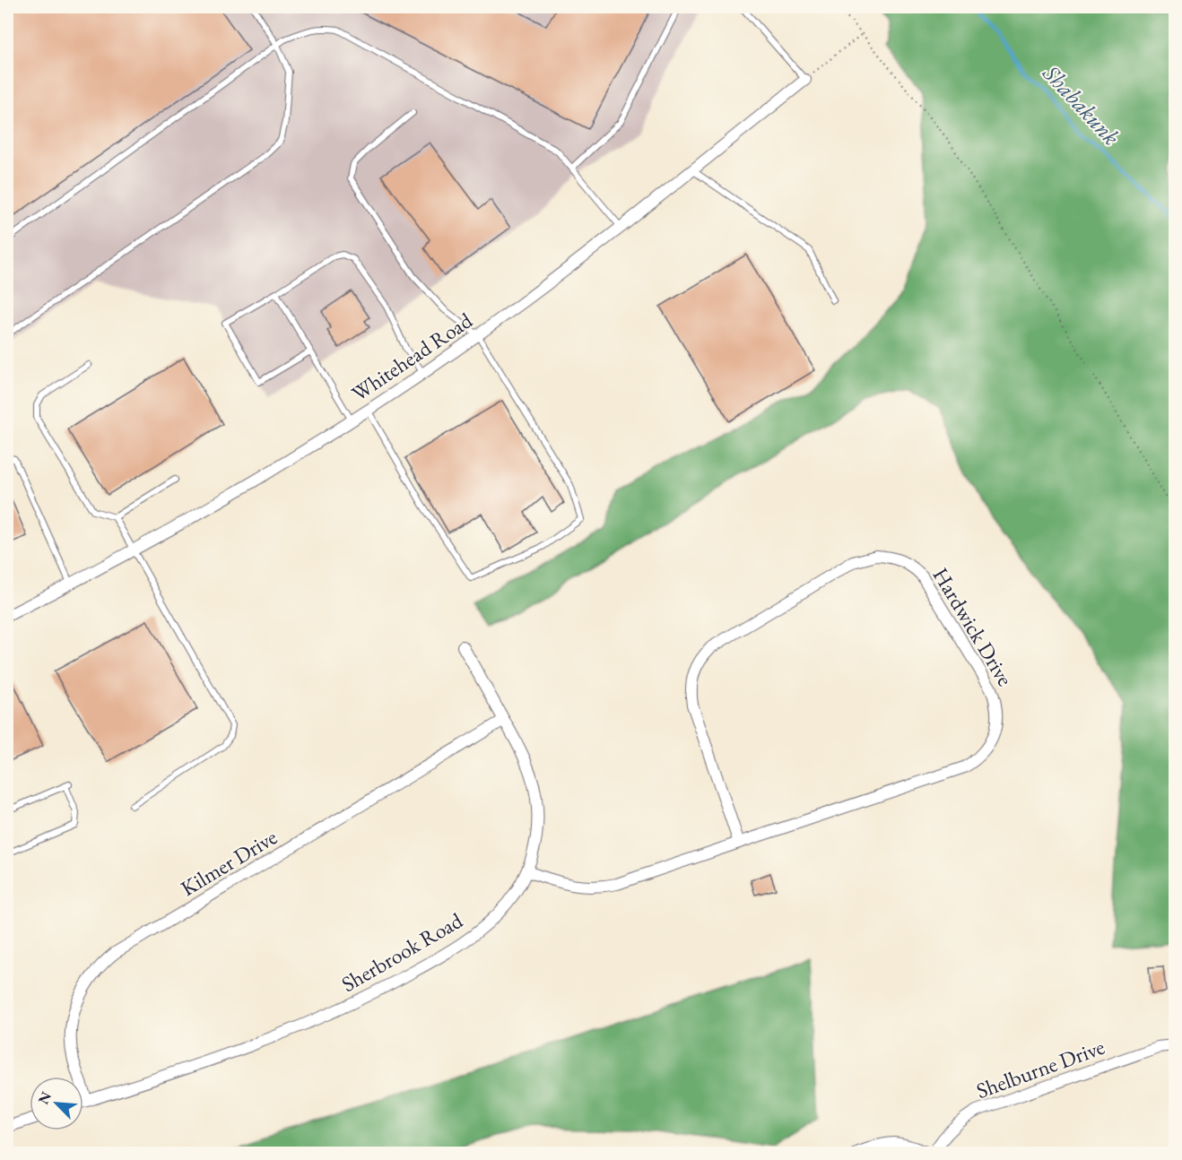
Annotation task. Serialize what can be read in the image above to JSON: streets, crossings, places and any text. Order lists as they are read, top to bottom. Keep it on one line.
{"streets":{"street":["Whitehead Road","Hardwick Drive","Kilmer Drive","Sherbrook Road","Shelburne Drive"]},"crossings":[["Hardwick Drive","Sherbrook Road"],["Kilmer Drive","Sherbrook Road"]],"water":["Shabakunk"],"north":"top left"}
